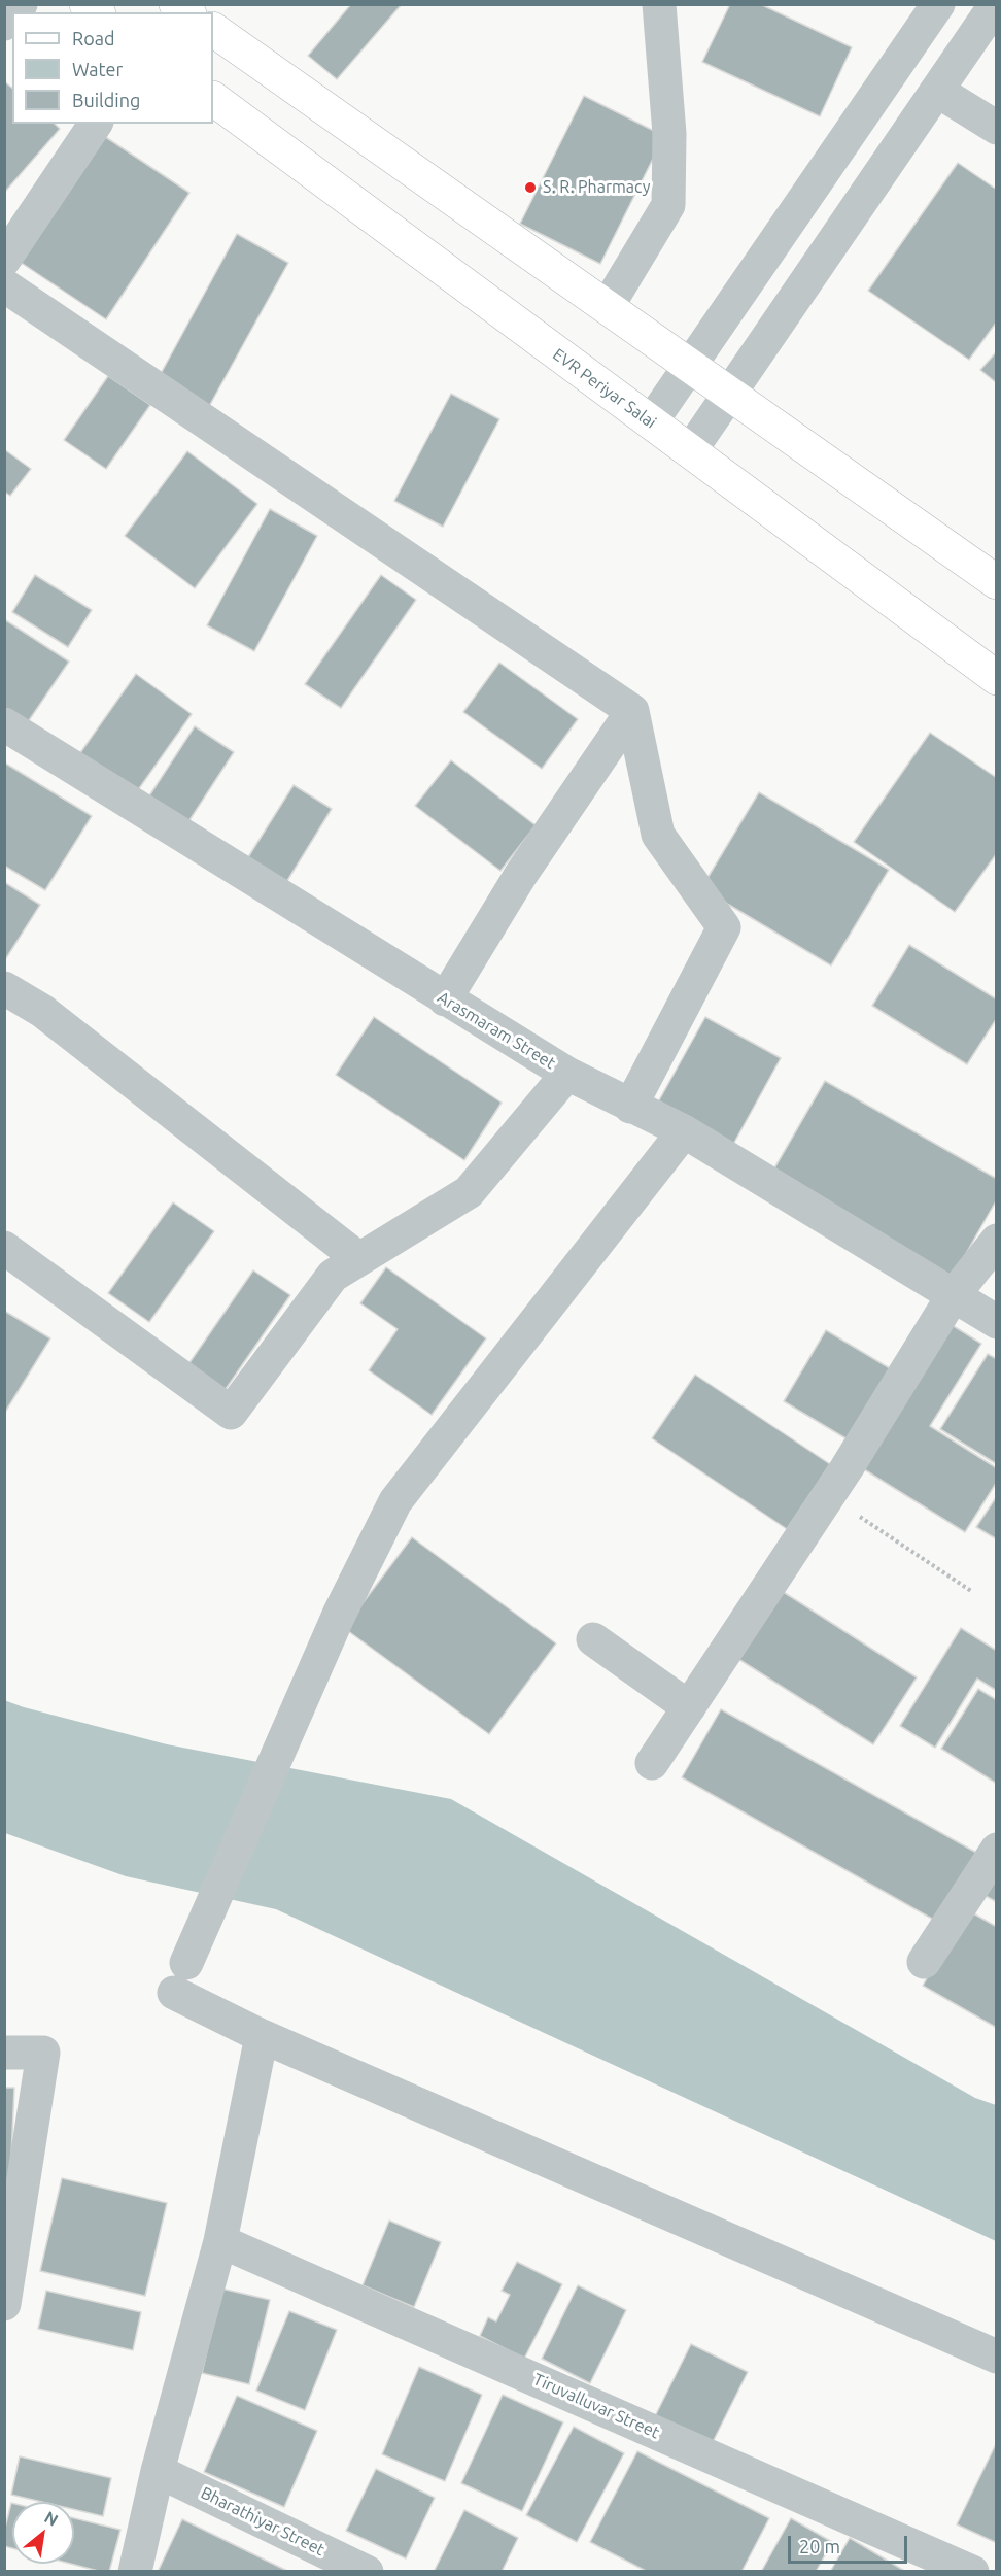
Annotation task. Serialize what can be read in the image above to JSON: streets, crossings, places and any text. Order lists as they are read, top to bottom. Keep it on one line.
{"streets":{"main road":["EVR Periyar Salai"],"street":["Arasmaram Street","Tiruvalluvar Street","Bharathiyar Street"]},"places":["S. R. Pharmacy"],"legend":["Road","Water","Building"],"scale_bar":"20 m","north":"top right"}
